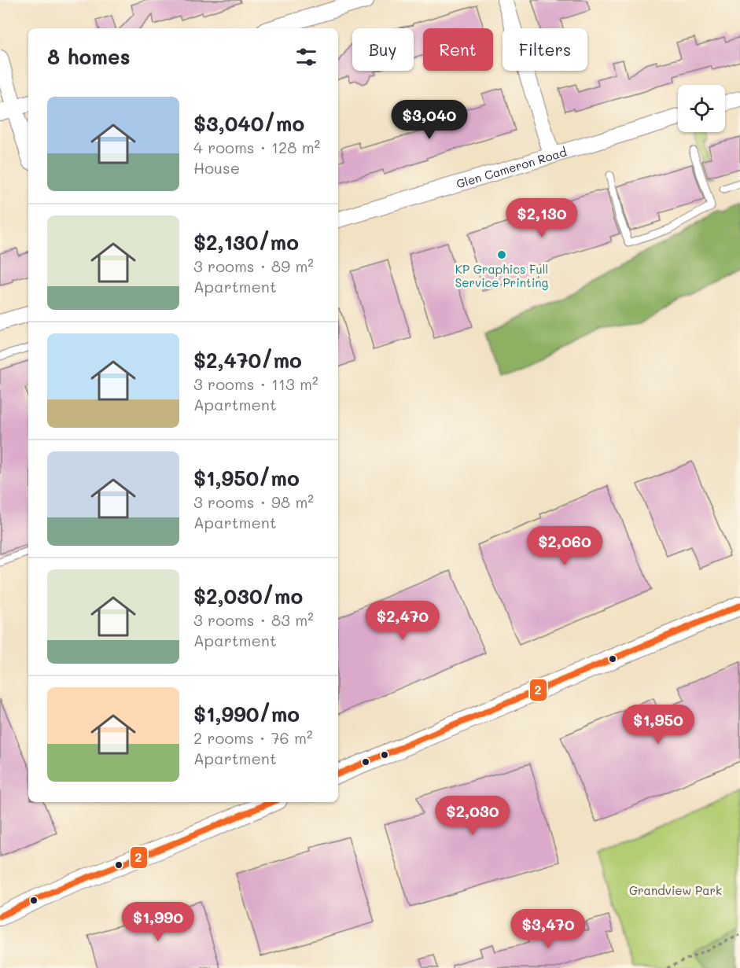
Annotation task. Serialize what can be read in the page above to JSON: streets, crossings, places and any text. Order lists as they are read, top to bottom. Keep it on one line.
{"streets":{"street":["Glen Cameron Road"]},"parks":["Grandview Park"],"places":["KP Graphics Full Service Printing"],"lines":["transit line 2"],"page":{"chip":["Buy","Rent","Filters"],"heading":"8 homes","list":[{"name":"$3,040/mo","note":"4 rooms · 128 m² · House"},{"name":"$2,130/mo","note":"3 rooms · 89 m² · Apartment"},{"name":"$2,470/mo","note":"3 rooms · 113 m² · Apartment"},{"name":"$1,950/mo","note":"3 rooms · 98 m² · Apartment"},{"name":"$2,030/mo","note":"3 rooms · 83 m² · Apartment"},{"name":"$1,990/mo","note":"2 rooms · 76 m² · Apartment"}],"price":["$3,040","$2,130","$2,060","$2,470","$1,950","$2,030","$1,990","$3,470"]}}
